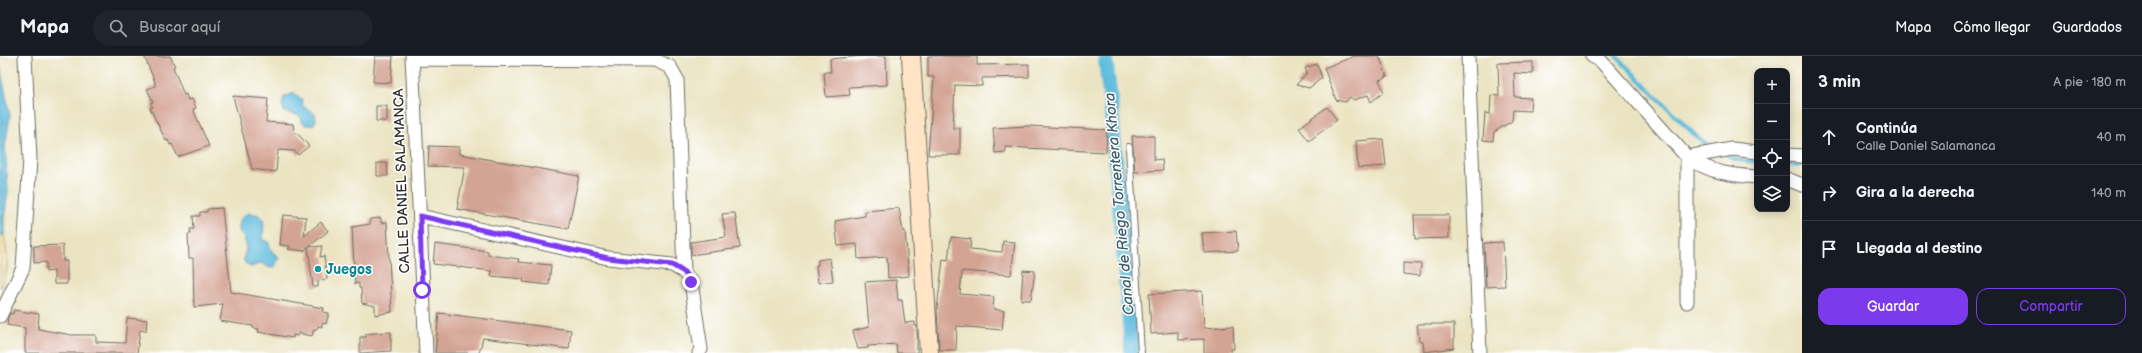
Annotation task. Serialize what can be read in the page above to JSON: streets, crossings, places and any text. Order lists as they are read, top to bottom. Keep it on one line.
{"streets":{"street":["CALLE DANIEL SALAMANCA"]},"water":["Canal de Riego Torrentera Khora"],"places":["Juegos"],"page":{"header":"Mapa","search":"Buscar aquí","nav":["Mapa","Cómo llegar","Guardados"],"heading":["3 min","A pie · 180 m"],"map_buttons":["+","−"],"list":[["Continúa","Calle Daniel Salamanca","40 m"],["Gira a la derecha","140 m"],"Llegada al destino"],"buttons":["Guardar","Compartir"]}}
